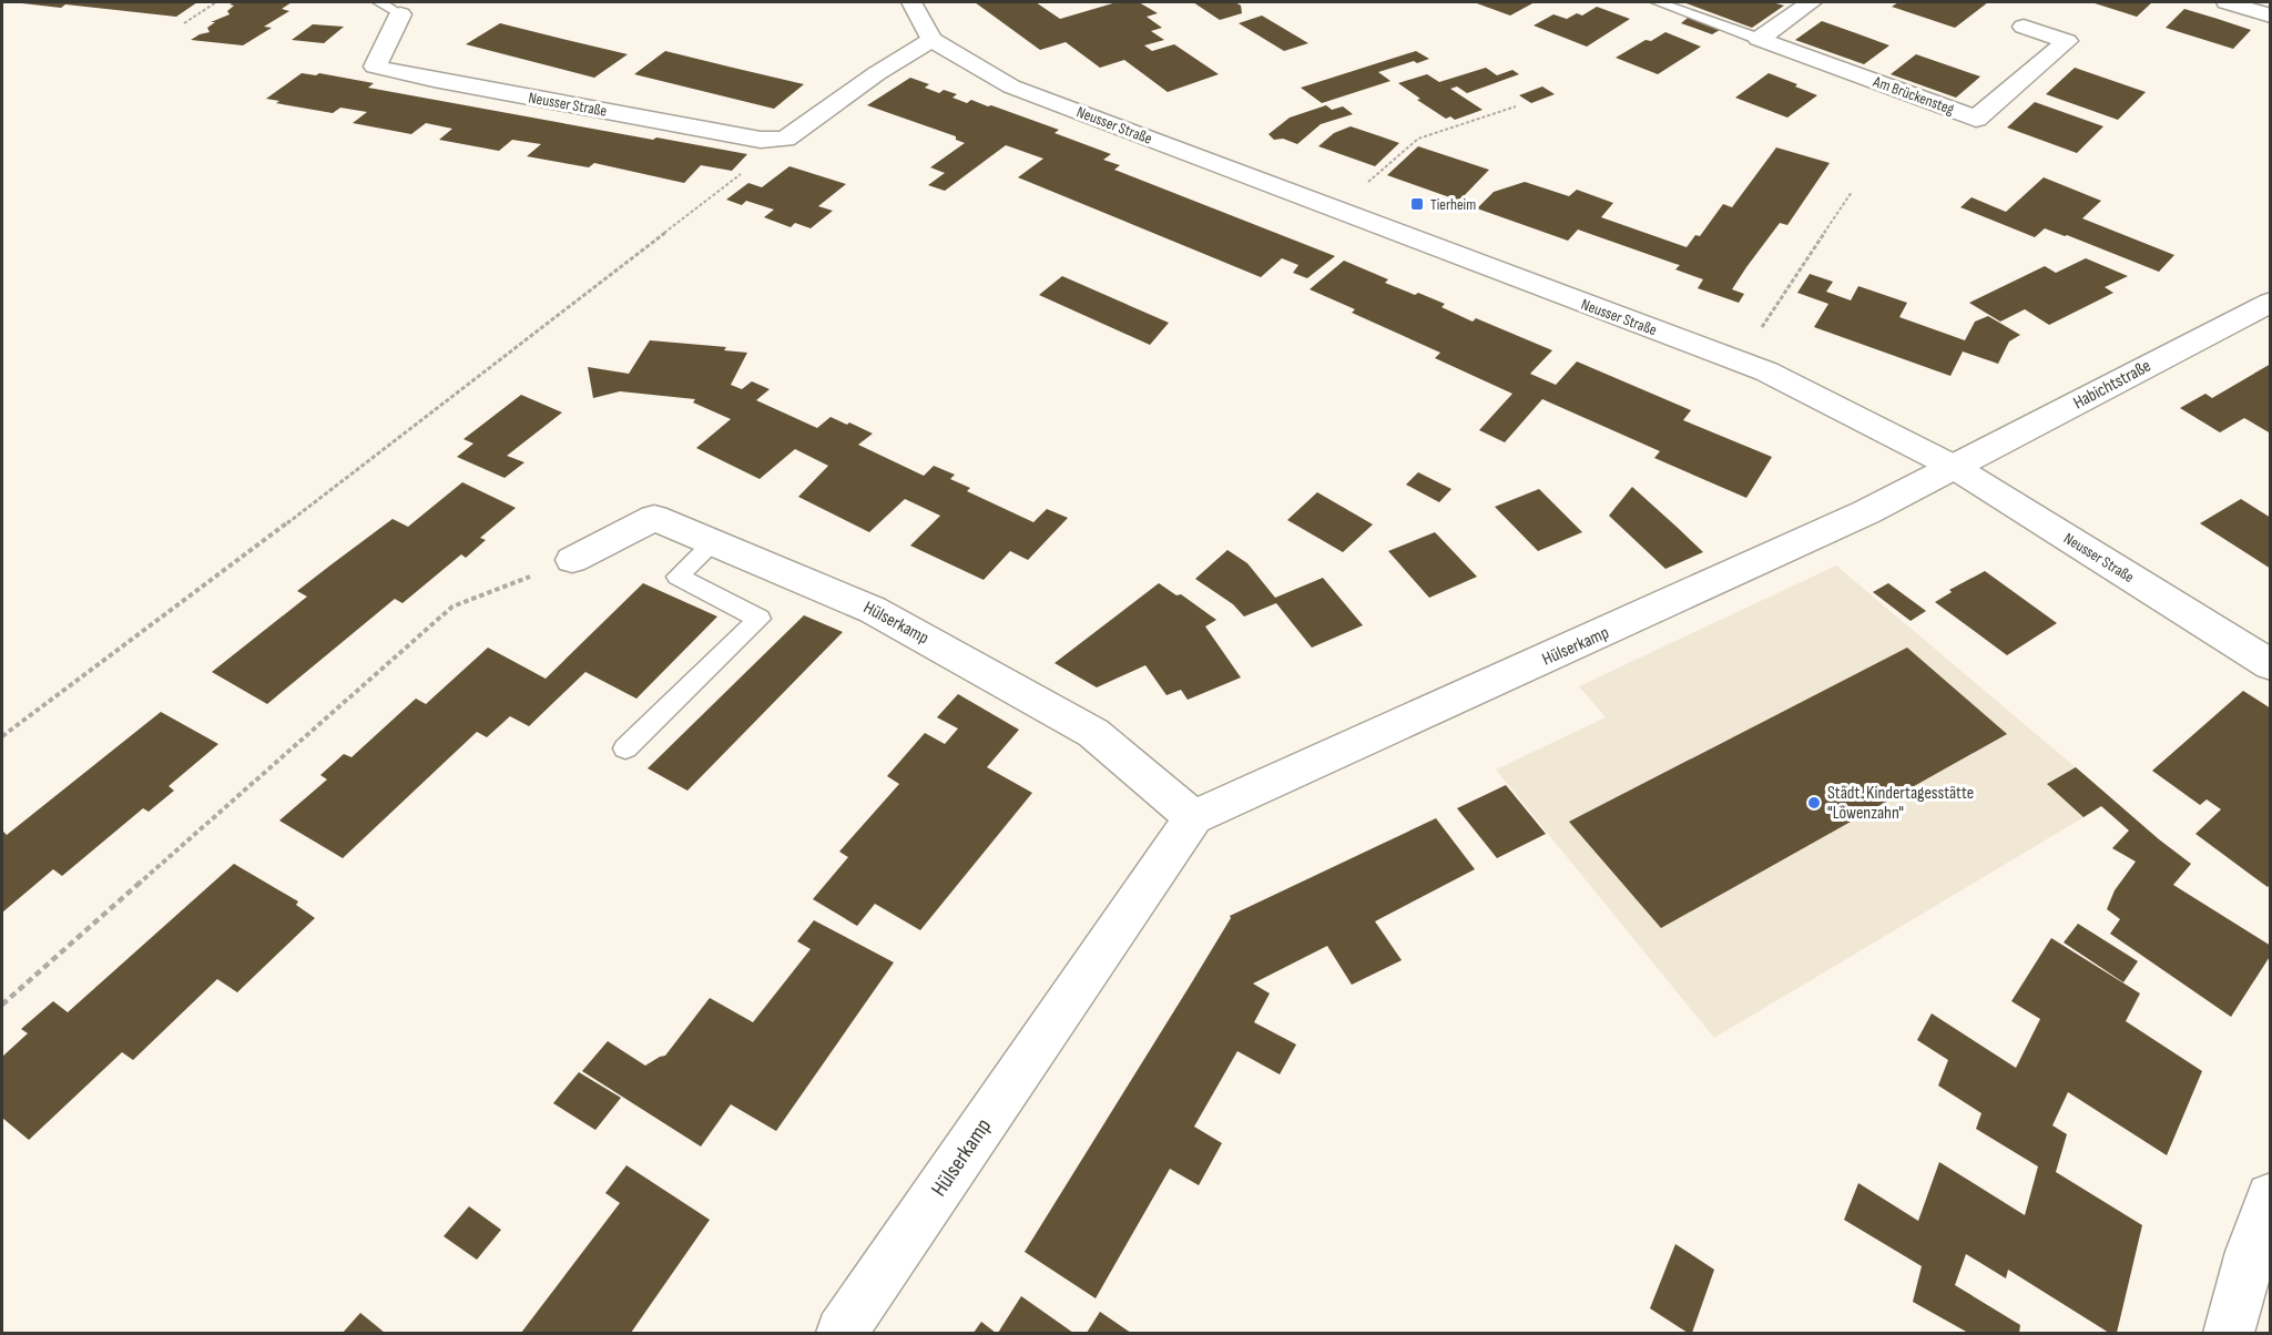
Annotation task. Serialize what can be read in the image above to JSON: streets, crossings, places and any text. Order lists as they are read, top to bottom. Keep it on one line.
{"streets":{"street":["Am Brückensteg","Neusser Straße","Habichtstraße","Hülserkamp"]},"crossings":[["Neusser Straße","Habichtstraße"],["Neusser Straße","Hülserkamp"],["Habichtstraße","Hülserkamp"]],"places":{"transit":["Tierheim"],"other":["Städt. Kindertagesstätte \"Löwenzahn\""]}}
